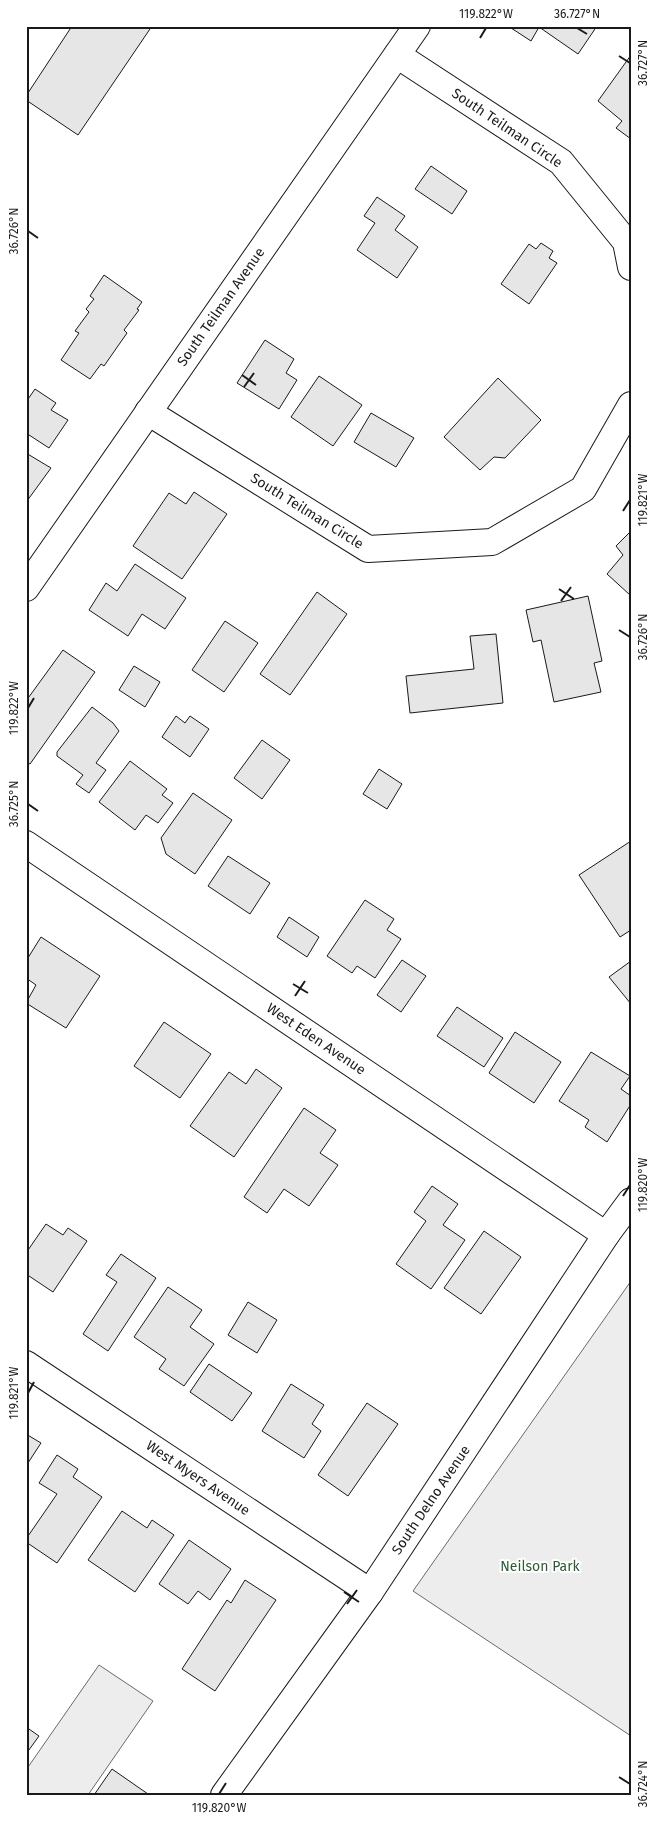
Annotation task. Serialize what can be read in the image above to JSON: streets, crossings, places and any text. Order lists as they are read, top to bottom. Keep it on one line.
{"streets":{"street":["South Teilman Circle","South Teilman Avenue","West Eden Avenue","West Myers Avenue","South Delno Avenue"]},"crossings":[["South Teilman Circle","South Teilman Avenue"],["West Eden Avenue","South Delno Avenue"],["West Myers Avenue","South Delno Avenue"]],"parks":["Neilson Park"],"coordinates":["119.822°W","36.727°N","36.726°N","119.821°W","36.725°N","119.820°W","36.724°N"]}
